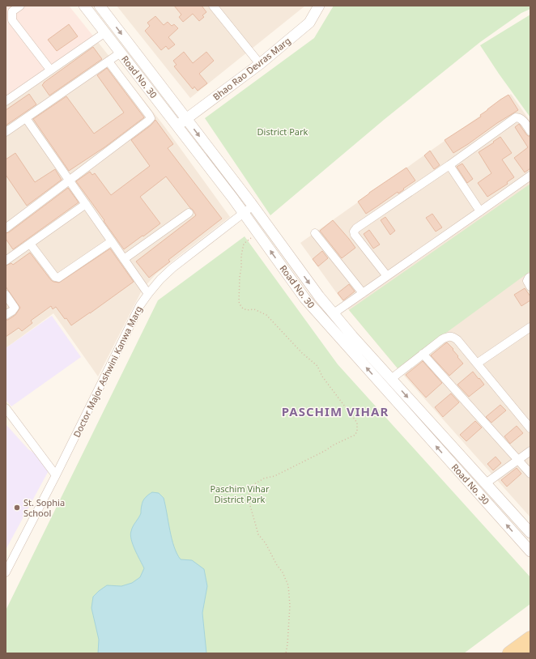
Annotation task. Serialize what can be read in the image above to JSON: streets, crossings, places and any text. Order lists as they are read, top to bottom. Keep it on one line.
{"streets":{"street":["Bhao Rao Devras Marg","Road No. 30","Doctor Major Ashwini Kanwa Marg"]},"crossings":[["Bhao Rao Devras Marg","Road No. 30"],["Road No. 30","Doctor Major Ashwini Kanwa Marg"]],"districts":["PASCHIM VIHAR"],"parks":["District Park","Paschim Vihar District Park"],"places":["St. Sophia School"]}
